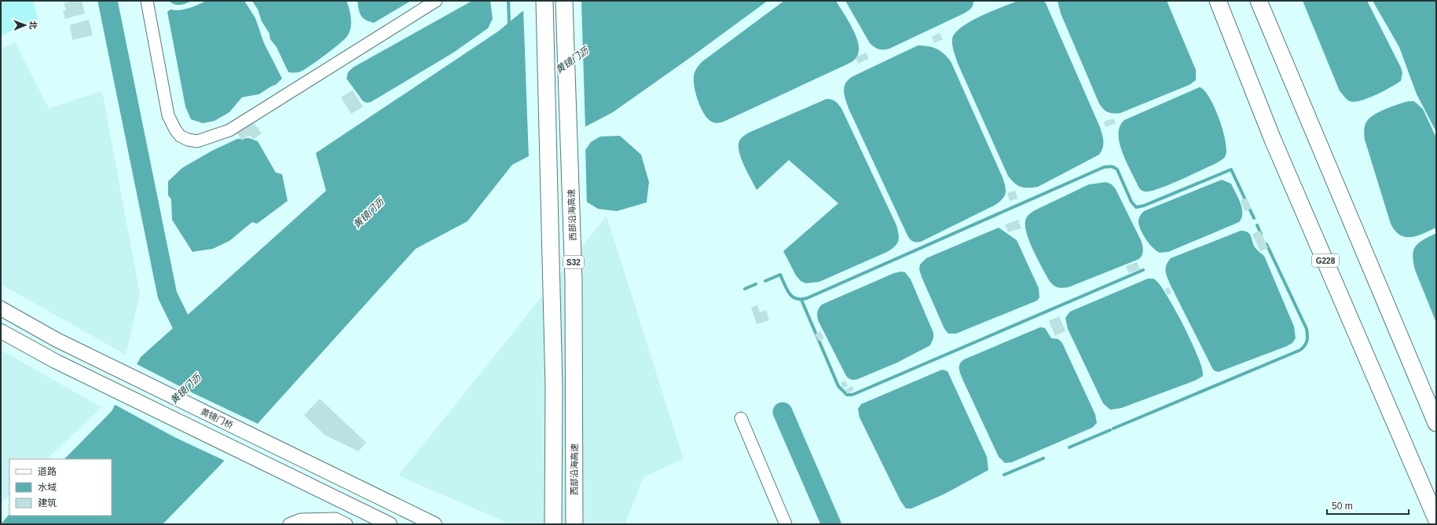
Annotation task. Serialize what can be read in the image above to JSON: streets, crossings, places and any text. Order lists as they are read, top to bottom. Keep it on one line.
{"streets":{"highway":["西部沿海高速","G228","S32"],"main road":["黄镜门桥"]},"water":["黄镜门沥"],"legend":["道路","水域","建筑"],"scale_bar":"50 m","north":"right"}
